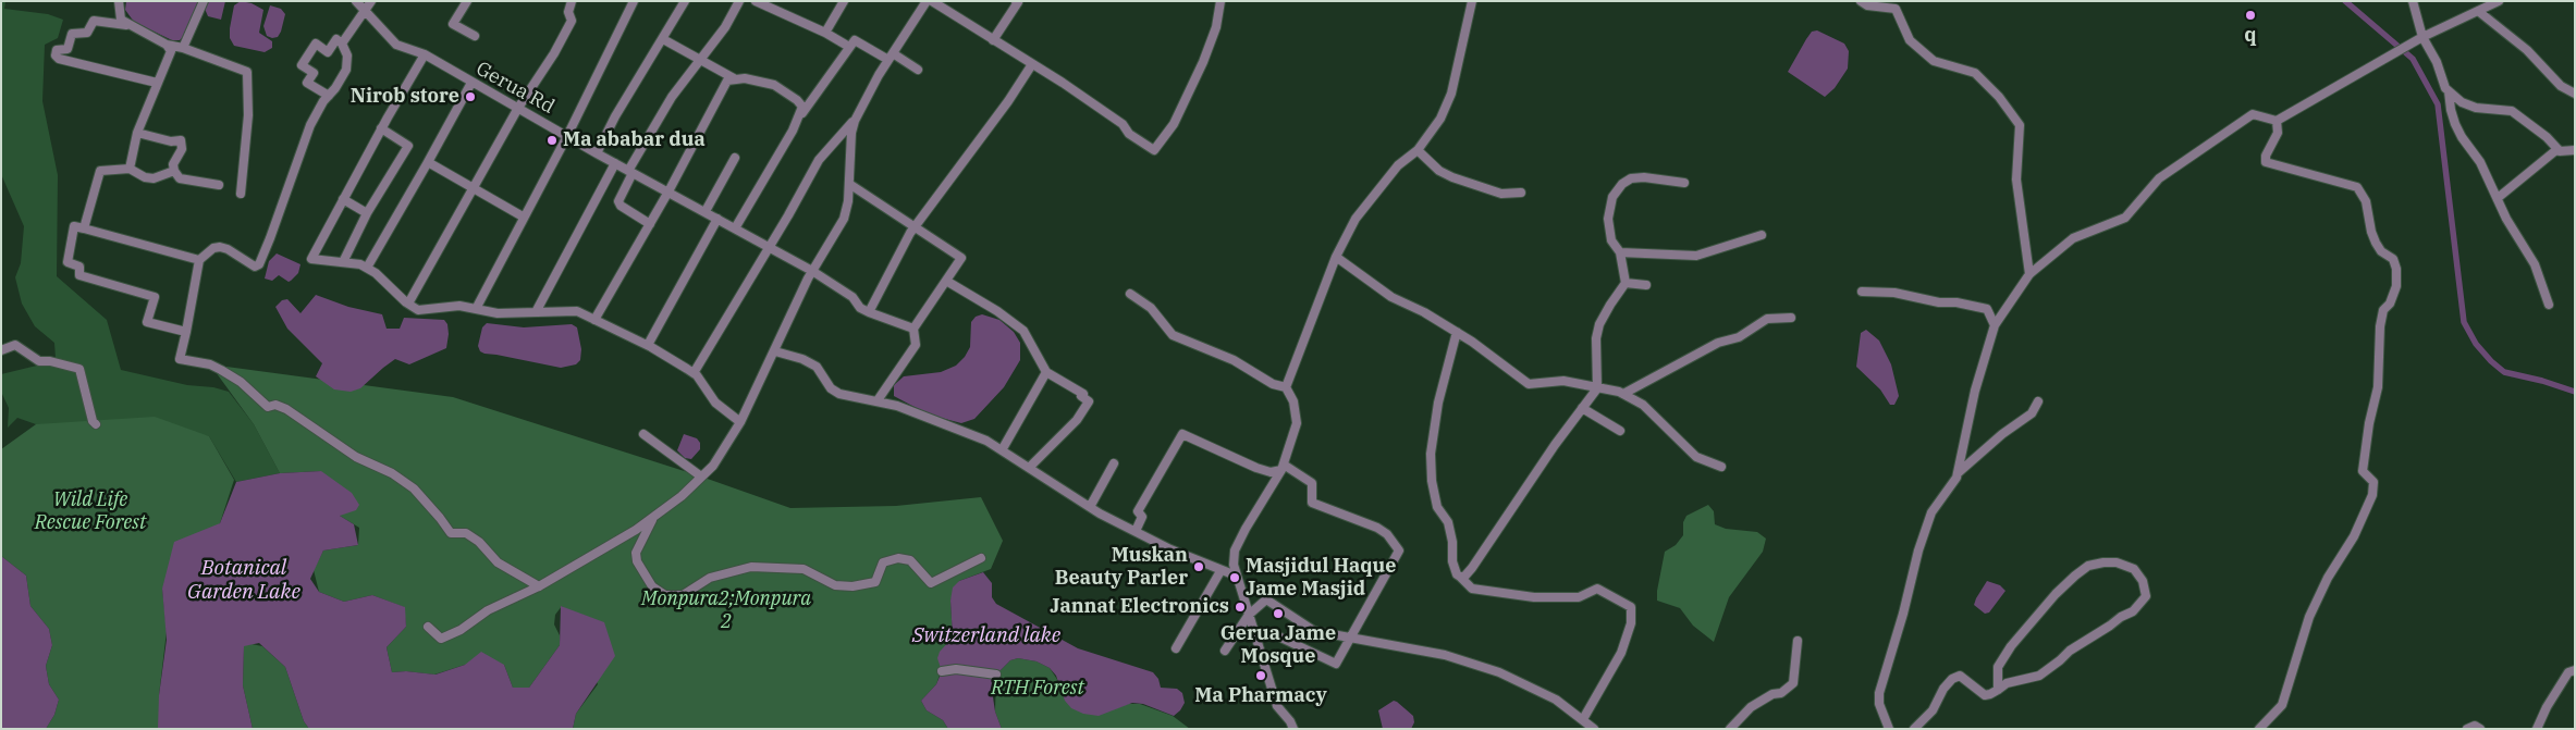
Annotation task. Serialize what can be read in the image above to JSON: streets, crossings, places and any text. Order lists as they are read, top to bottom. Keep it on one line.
{"streets":{"street":["Gerua Rd"]},"water":["Botanical Garden Lake","Switzerland lake"],"parks":["Wild Life Rescue Forest","Monpura2;Monpura 2","RTH Forest"],"places":["q","Nirob store","Ma ababar dua","Muskan Beauty Parler","Masjidul Haque Jame Masjid","Jannat Electronics","Gerua Jame Mosque","Ma Pharmacy"]}
